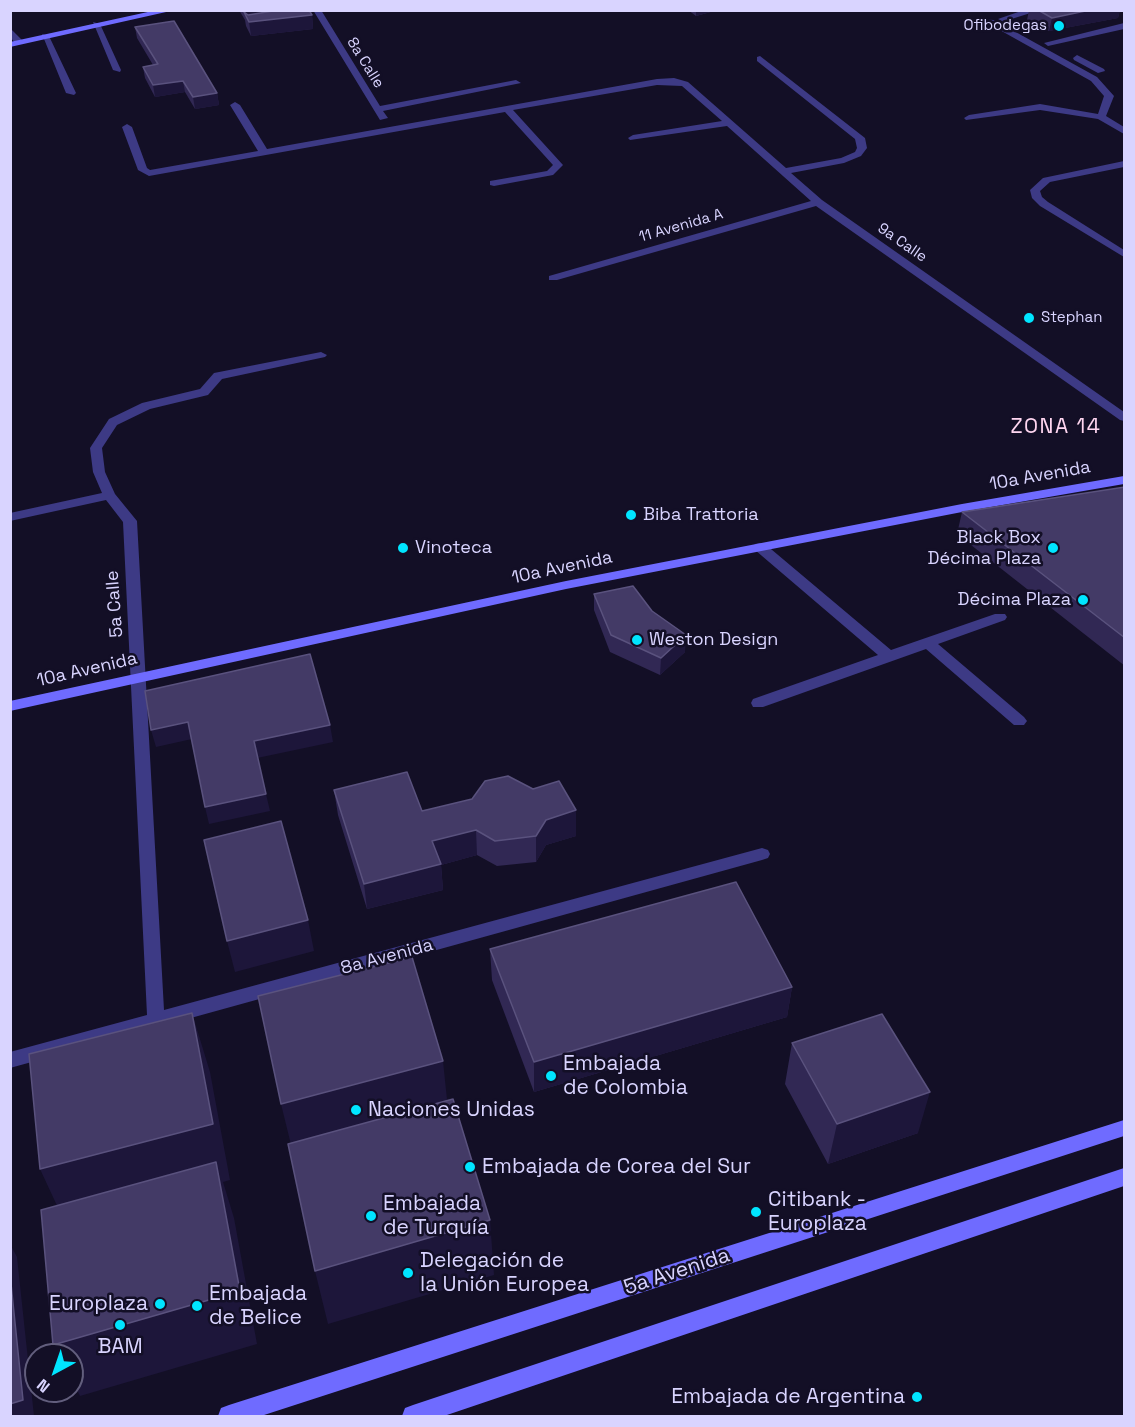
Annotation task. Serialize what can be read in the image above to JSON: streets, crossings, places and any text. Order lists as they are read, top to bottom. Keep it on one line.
{"streets":{"street":["8a Calle","11 Avenida A","9a Calle","10a Avenida","5a Calle","8a Avenida","5a Avenida"]},"crossings":[["11 Avenida A","9a Calle"],["10a Avenida","5a Calle"],["5a Calle","8a Avenida"]],"districts":["ZONA 14"],"places":["Ofibodegas","Stephan","Biba Trattoria","Vinoteca","Black Box Décima Plaza","Décima Plaza","Weston Design","Embajada de Colombia","Naciones Unidas","Embajada de Corea del Sur","Citibank - Europlaza","Embajada de Turquía","Delegación de la Unión Europea","Europlaza","Embajada de Belice","BAM","Embajada de Argentina"],"north":"bottom left"}
